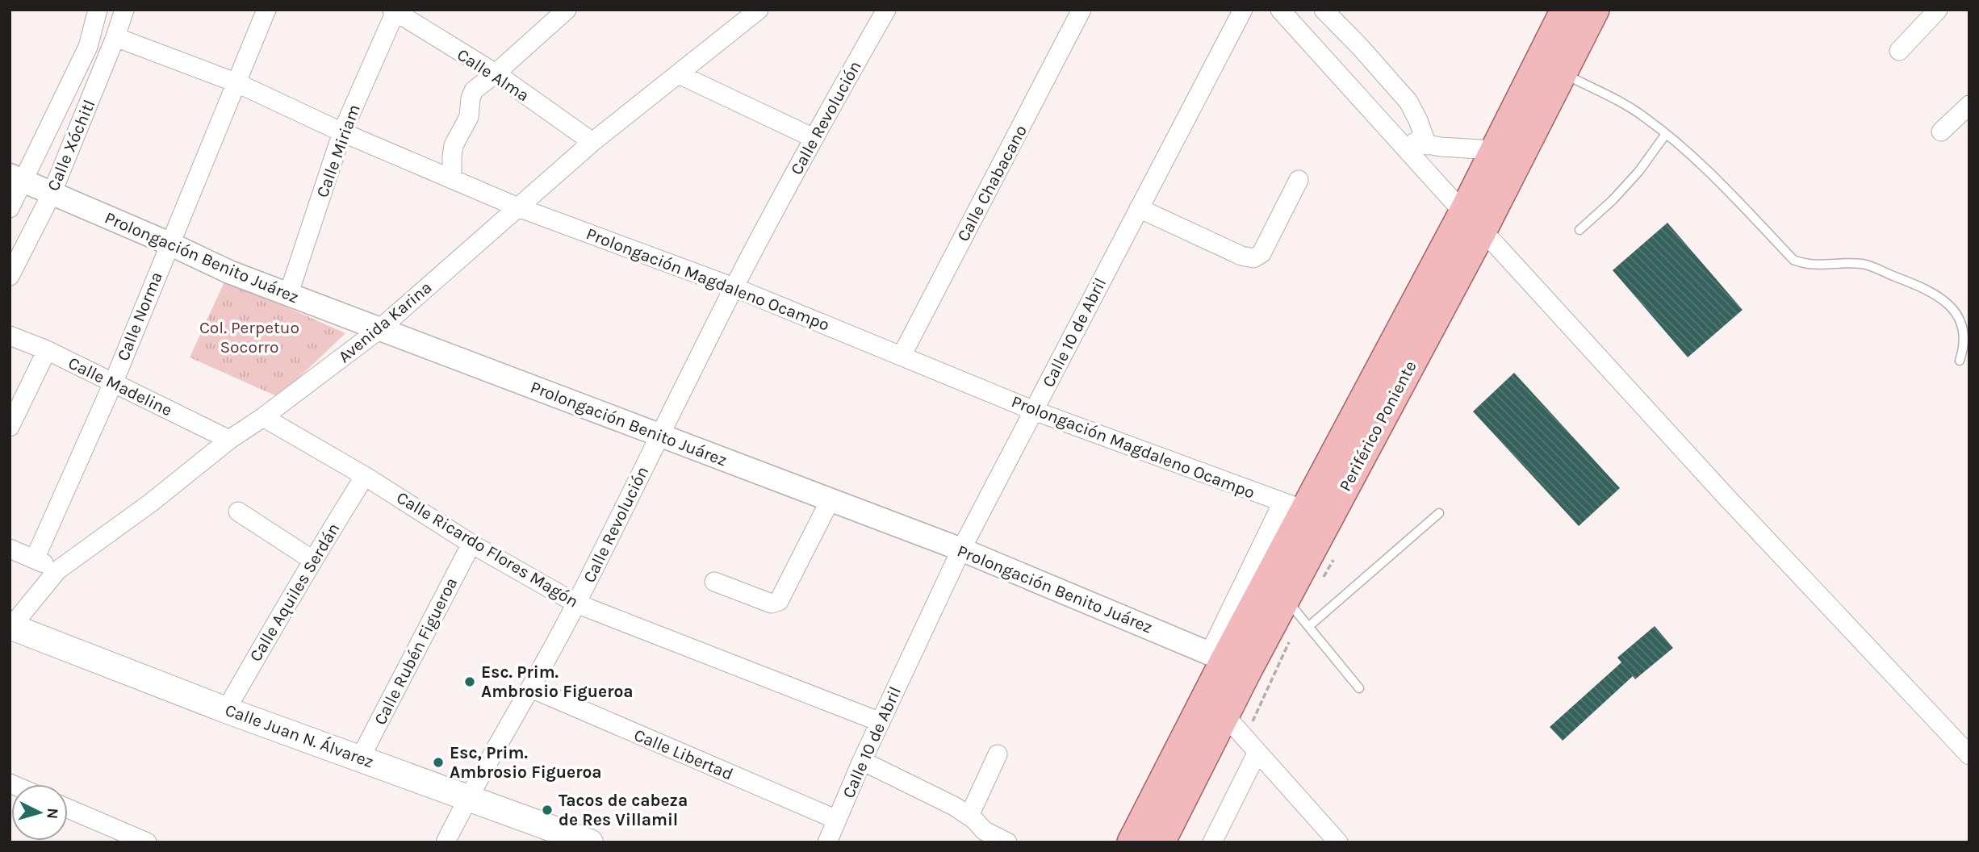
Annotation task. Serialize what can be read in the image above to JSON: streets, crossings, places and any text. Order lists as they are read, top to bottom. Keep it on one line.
{"streets":{"main road":["Periférico Poniente","Calle Juan N. Álvarez"],"street":["Calle Alma","Calle Revolución","Calle Xóchitl","Calle Miriam","Calle Chabacano","Prolongación Benito Juárez","Prolongación Magdaleno Ocampo","Calle Norma","Avenida Karina","Calle 10 de Abril","Calle Madeline","Calle Ricardo Flores Magón","Calle Aquiles Serdán","Calle Rubén Figueroa","Calle Libertad"]},"crossings":[["Calle Alma","Calle Miriam"],["Calle Alma","Avenida Karina"],["Calle Revolución","Prolongación Benito Juárez"],["Calle Revolución","Prolongación Magdaleno Ocampo"],["Calle Revolución","Calle Ricardo Flores Magón"],["Calle Revolución","Calle Juan N. Álvarez"],["Calle Revolución","Calle Libertad"],["Calle Xóchitl","Prolongación Benito Juárez"],["Calle Xóchitl","Prolongación Magdaleno Ocampo"],["Calle Miriam","Prolongación Benito Juárez"],["Calle Miriam","Prolongación Magdaleno Ocampo"],["Calle Chabacano","Prolongación Magdaleno Ocampo"],["Prolongación Benito Juárez","Calle Norma"],["Prolongación Benito Juárez","Avenida Karina"],["Prolongación Benito Juárez","Calle 10 de Abril"],["Prolongación Benito Juárez","Periférico Poniente"],["Prolongación Magdaleno Ocampo","Calle Norma"],["Prolongación Magdaleno Ocampo","Avenida Karina"],["Prolongación Magdaleno Ocampo","Calle 10 de Abril"],["Prolongación Magdaleno Ocampo","Periférico Poniente"],["Calle Norma","Calle Madeline"],["Avenida Karina","Calle Madeline"],["Avenida Karina","Calle Ricardo Flores Magón"],["Avenida Karina","Calle Juan N. Álvarez"],["Calle 10 de Abril","Calle Ricardo Flores Magón"],["Calle 10 de Abril","Calle Libertad"],["Calle Ricardo Flores Magón","Calle Aquiles Serdán"],["Calle Ricardo Flores Magón","Calle Rubén Figueroa"],["Calle Aquiles Serdán","Calle Juan N. Álvarez"],["Calle Rubén Figueroa","Calle Juan N. Álvarez"]],"parks":["Col. Perpetuo Socorro"],"places":["Esc. Prim. Ambrosio Figueroa","Esc, Prim. Ambrosio Figueroa","Tacos de cabeza de Res Villamil"],"north":"right"}
